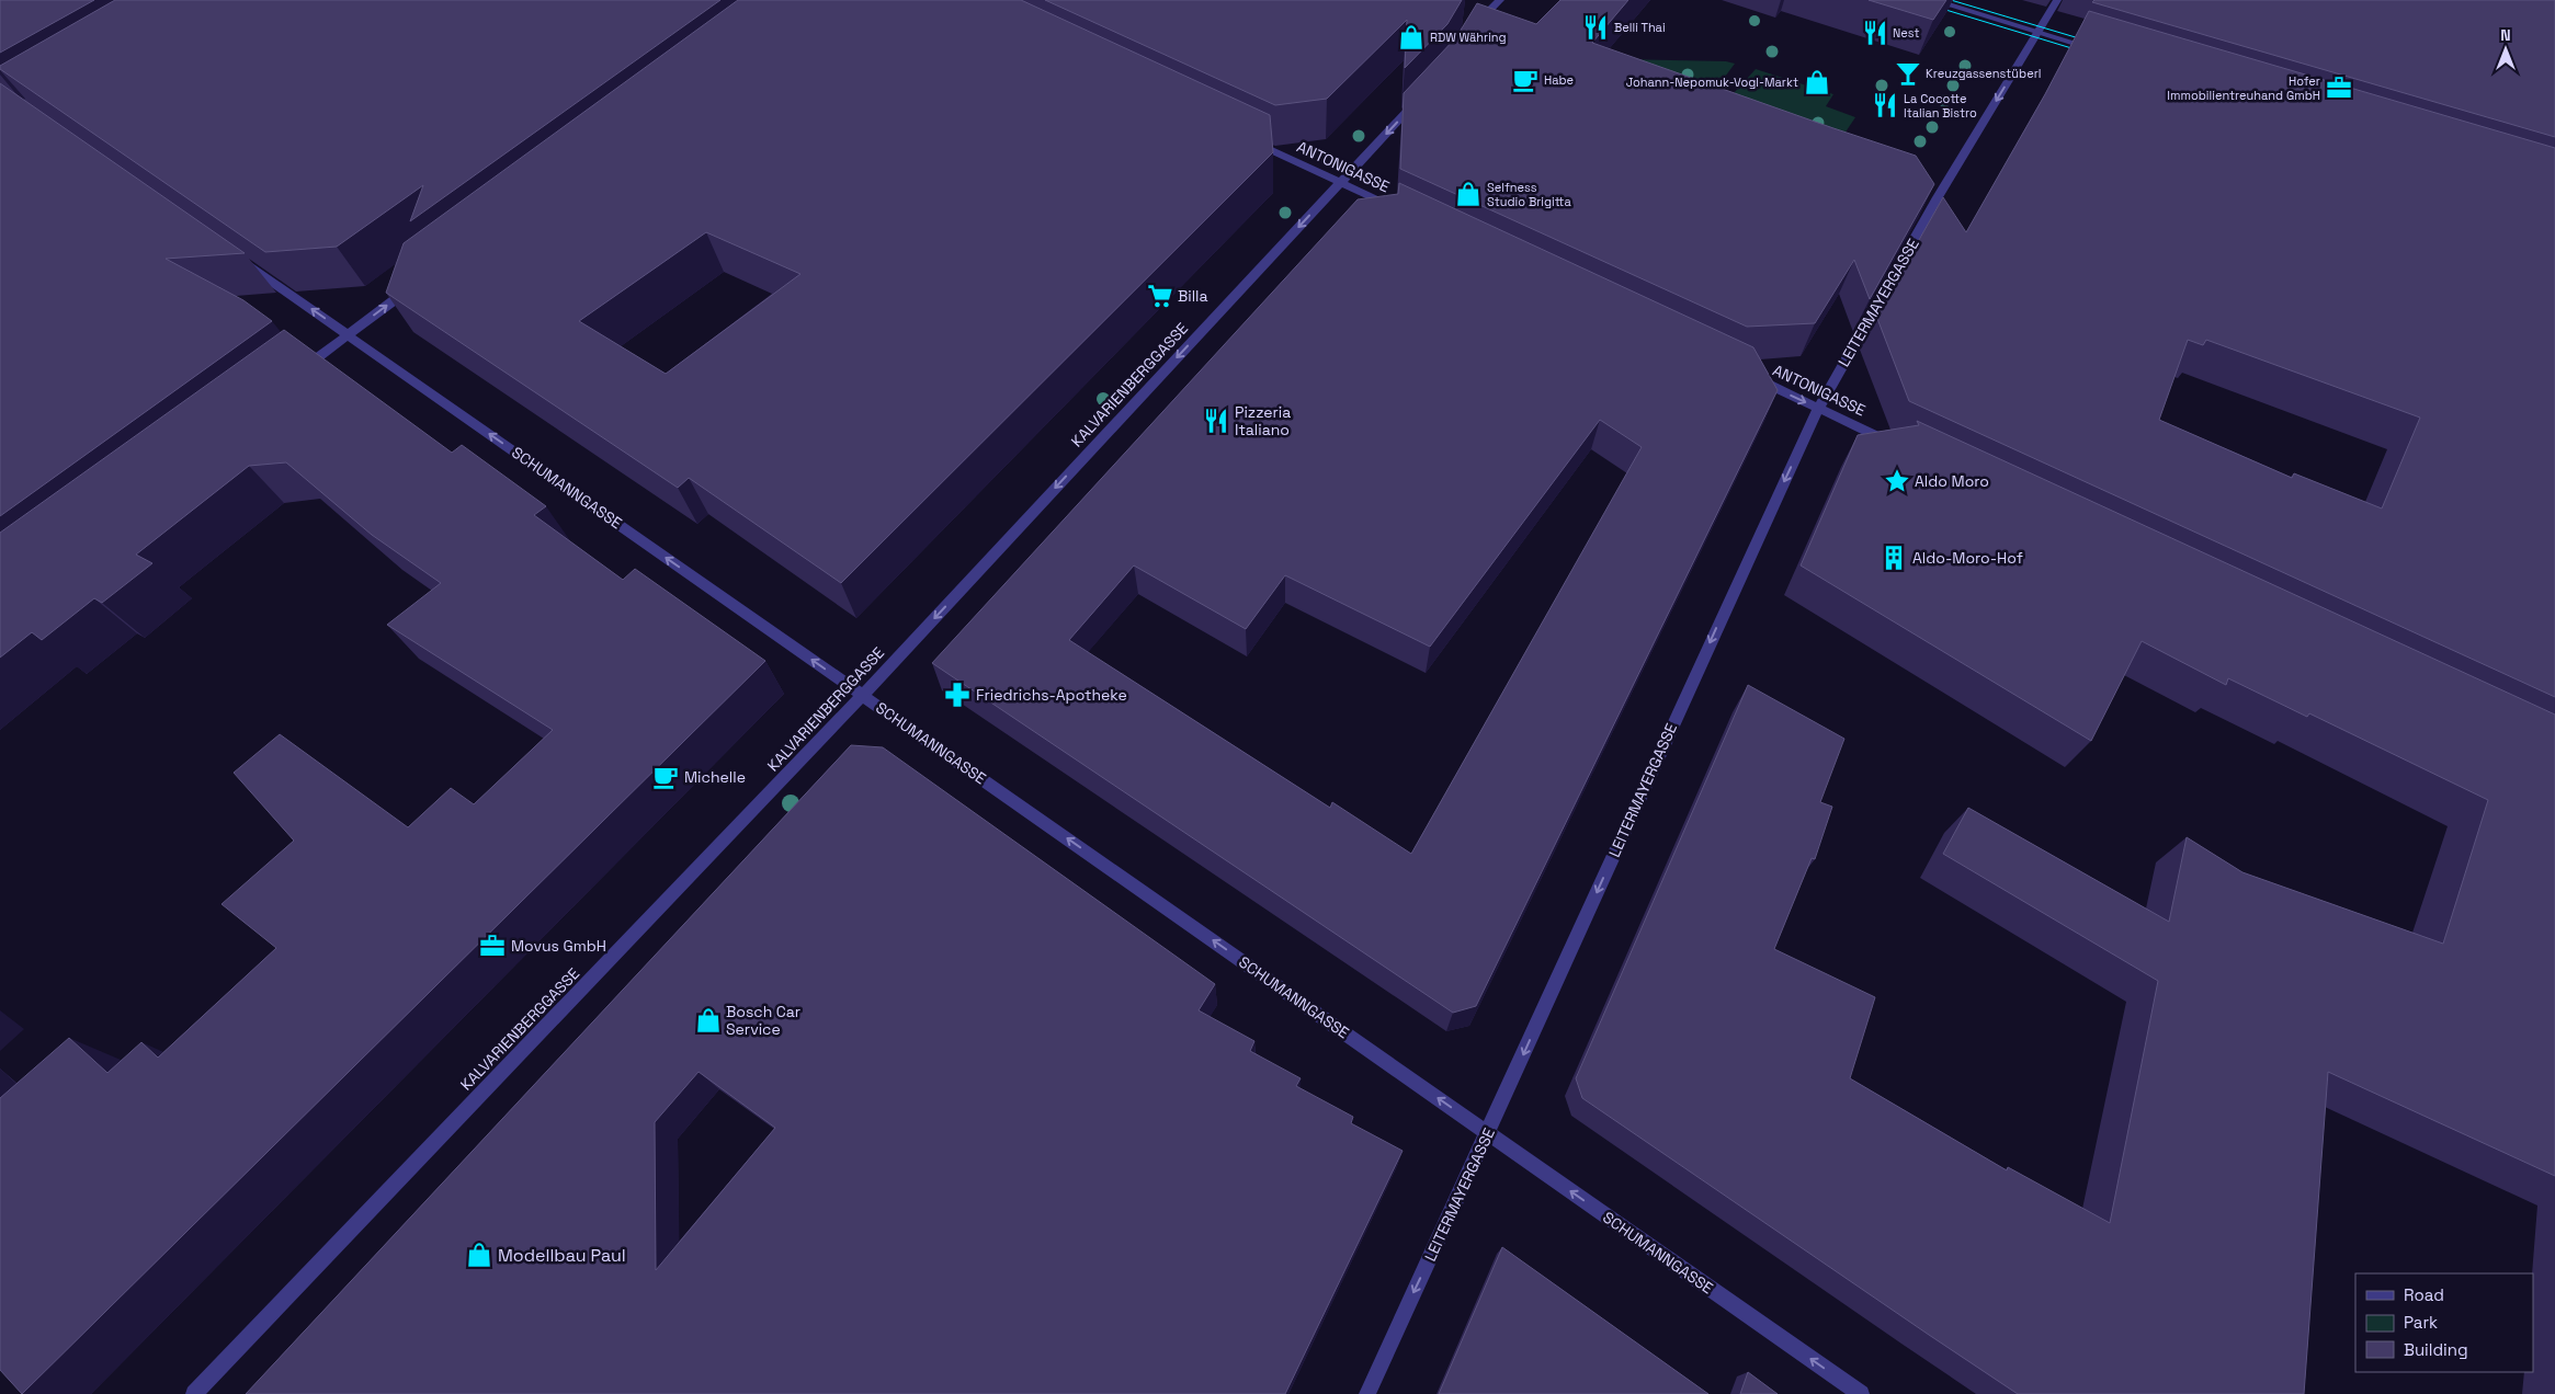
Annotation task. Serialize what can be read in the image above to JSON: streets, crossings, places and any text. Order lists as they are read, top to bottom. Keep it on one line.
{"streets":{"street":["ANTONIGASSE","LEITERMAYERGASSE","KALVARIENBERGGASSE","SCHUMANNGASSE"]},"crossings":[["ANTONIGASSE","LEITERMAYERGASSE"],["ANTONIGASSE","KALVARIENBERGGASSE"],["LEITERMAYERGASSE","SCHUMANNGASSE"],["KALVARIENBERGGASSE","SCHUMANNGASSE"]],"one_way":["LEITERMAYERGASSE","KALVARIENBERGGASSE","SCHUMANNGASSE"],"places":{"restaurant":["Belli Thai","Nest","La Cocotte Italian Bistro","Pizzeria Italiano"],"shop":["RDW Währing","Johann-Nepomuk-Vogl-Markt","Selfness Studio Brigitta","Bosch Car Service","Modellbau Paul"],"bar":["Kreuzgassenstüberl"],"cafe":["Habe","Michelle"],"office":["Hofer Immobilientreuhand GmbH","Movus GmbH"],"supermarket":["Billa"],"place":["Aldo Moro"],"building":["Aldo-Moro-Hof"],"pharmacy":["Friedrichs-Apotheke"]},"legend":["Road","Park","Building"],"north":"top"}
